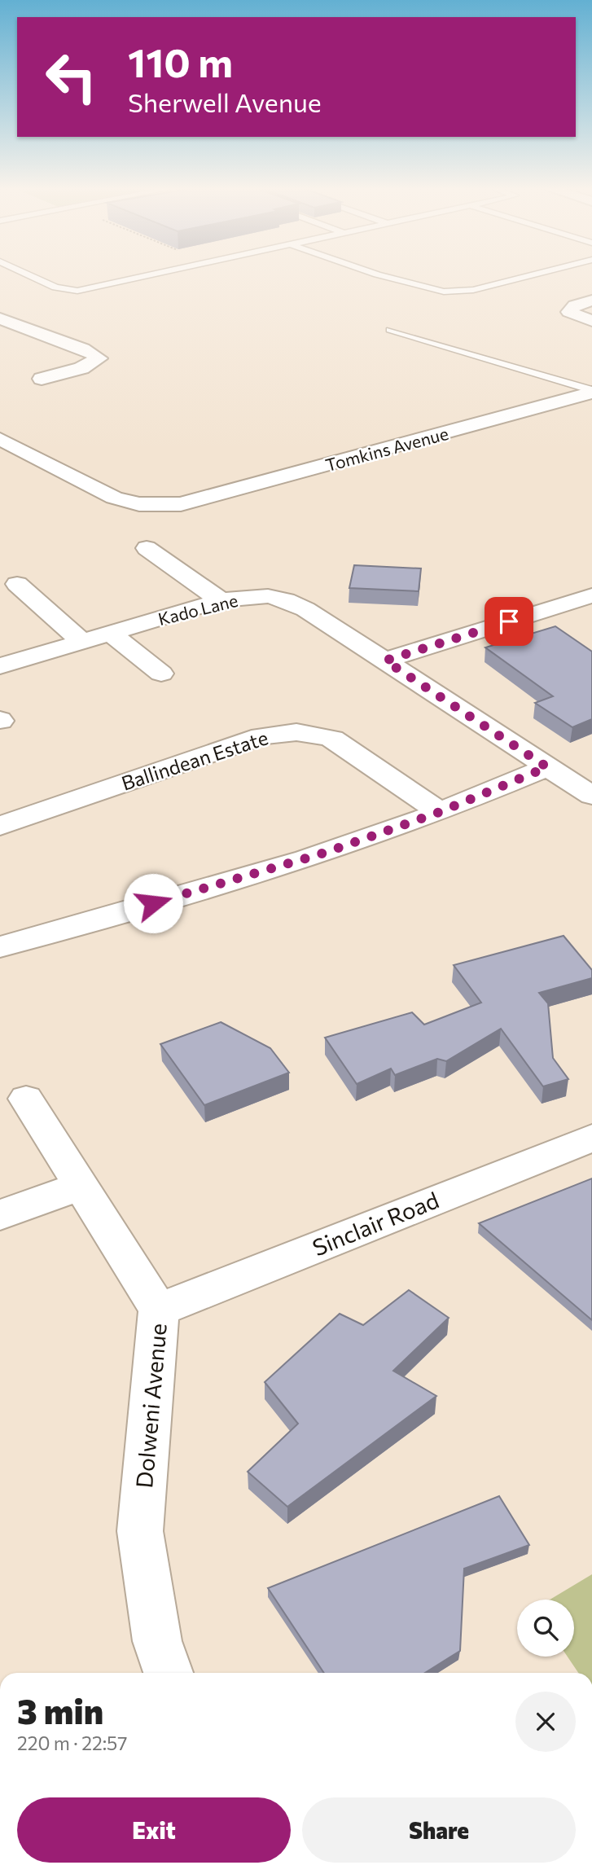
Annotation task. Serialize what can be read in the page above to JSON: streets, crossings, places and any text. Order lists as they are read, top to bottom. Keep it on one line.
{"streets":{"street":["Tomkins Avenue","Kado Lane","Ballindean Estate","Sinclair Road","Dolweni Avenue"]},"crossings":[["Sinclair Road","Dolweni Avenue"]],"page":{"turn":["110 m","Sherwell Avenue"],"heading":["3 min","220 m · 22:57"],"buttons":["Exit","Share"]}}
